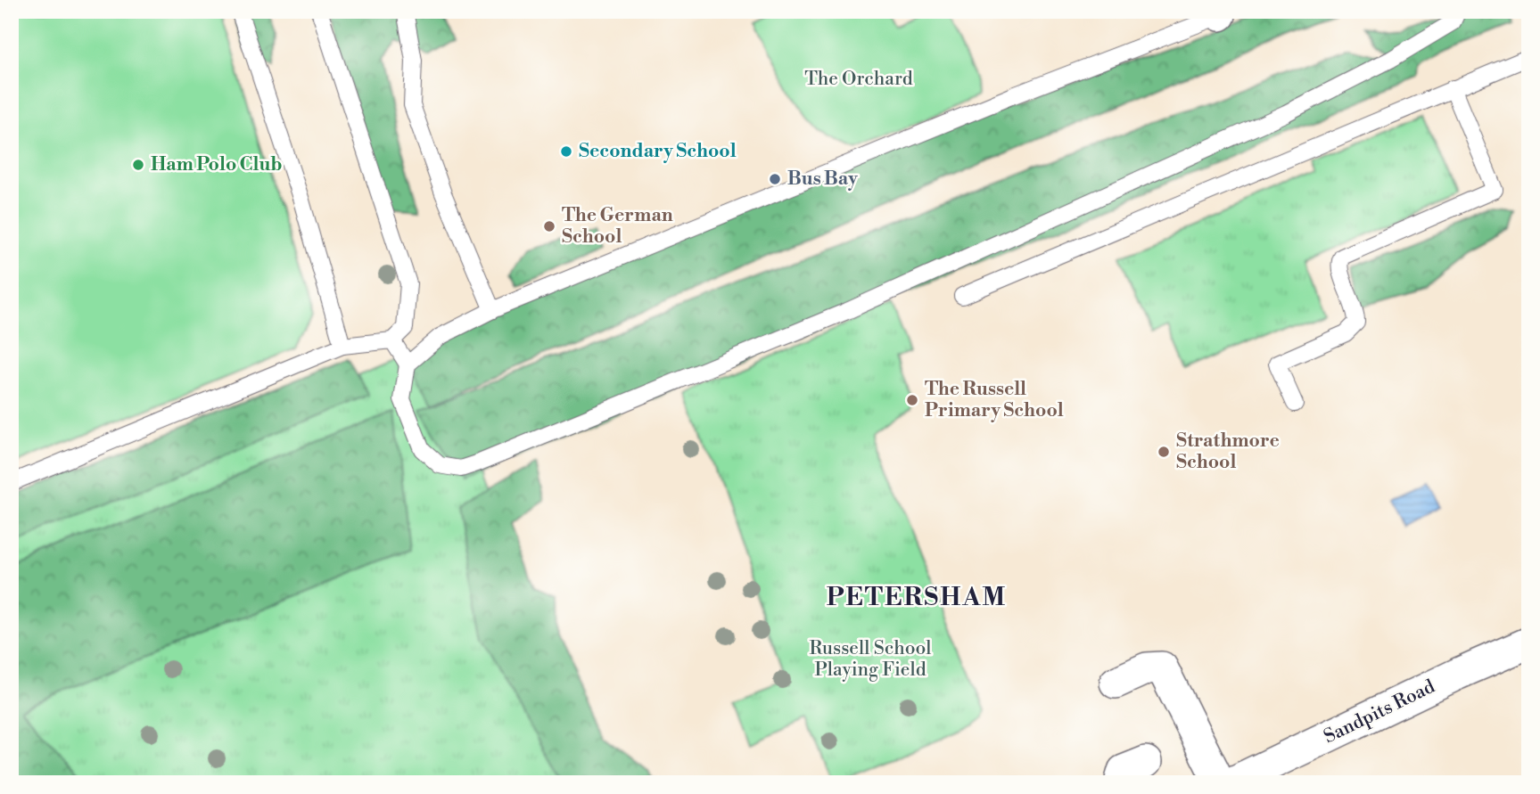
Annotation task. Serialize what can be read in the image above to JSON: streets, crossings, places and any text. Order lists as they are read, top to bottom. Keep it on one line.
{"streets":{"street":["Sandpits Road"]},"districts":["PETERSHAM"],"parks":["The Orchard","Russell School Playing Field"],"places":["Secondary School","Ham Polo Club","Bus Bay","The German School","The Russell Primary School","Strathmore School"]}
